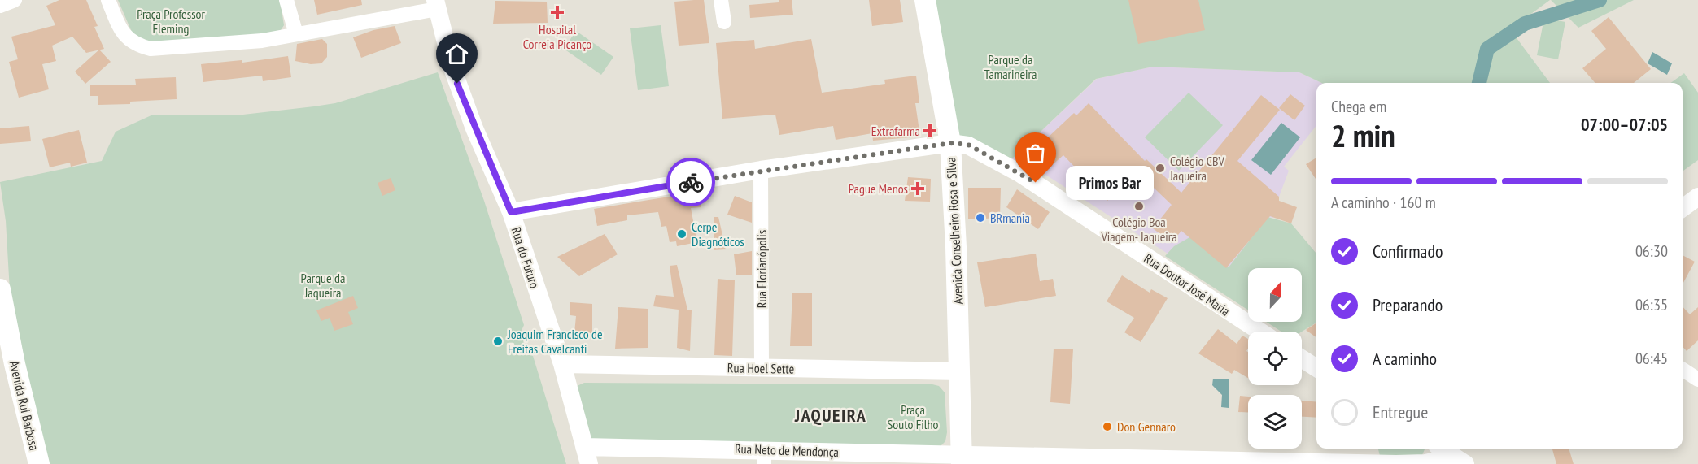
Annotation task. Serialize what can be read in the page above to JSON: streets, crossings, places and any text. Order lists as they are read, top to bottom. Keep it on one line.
{"streets":{"main road":["Avenida Conselheiro Rosa e Silva","Avenida Rui Barbosa"],"street":["Rua do Futuro","Rua Florianópolis","Rua Doutor José Maria","Rua Hoel Sette","Rua Neto de Mendonça"]},"crossings":[["Avenida Conselheiro Rosa e Silva","Rua Doutor José Maria"],["Avenida Conselheiro Rosa e Silva","Rua Hoel Sette"],["Avenida Conselheiro Rosa e Silva","Rua Neto de Mendonça"],["Rua do Futuro","Rua Doutor José Maria"],["Rua do Futuro","Rua Hoel Sette"],["Rua do Futuro","Rua Neto de Mendonça"],["Rua Florianópolis","Rua Doutor José Maria"],["Rua Florianópolis","Rua Hoel Sette"]],"districts":["JAQUEIRA"],"parks":["Praça Professor Fleming","Parque da Tamarineira","Parque da Jaqueira","Praça Souto Filho"],"places":{"health":["Hospital Correia Picanço","Extrafarma","Pague Menos"],"other":["Colégio CBV Jaqueira","Primos Bar","Colégio Boa Viagem- Jaqueira","BRmania","Cerpe Diagnóticos","Joaquim Francisco de Freitas Cavalcanti","Don Gennaro"]},"north":"top","page":{"heading":["2 min","Chega em","07:00–07:05"],"bubble":"Primos Bar","bar":"A caminho · 160 m","list":[["Confirmado","06:30"],["Preparando","06:35"],["A caminho","06:45"],"Entregue"]}}
